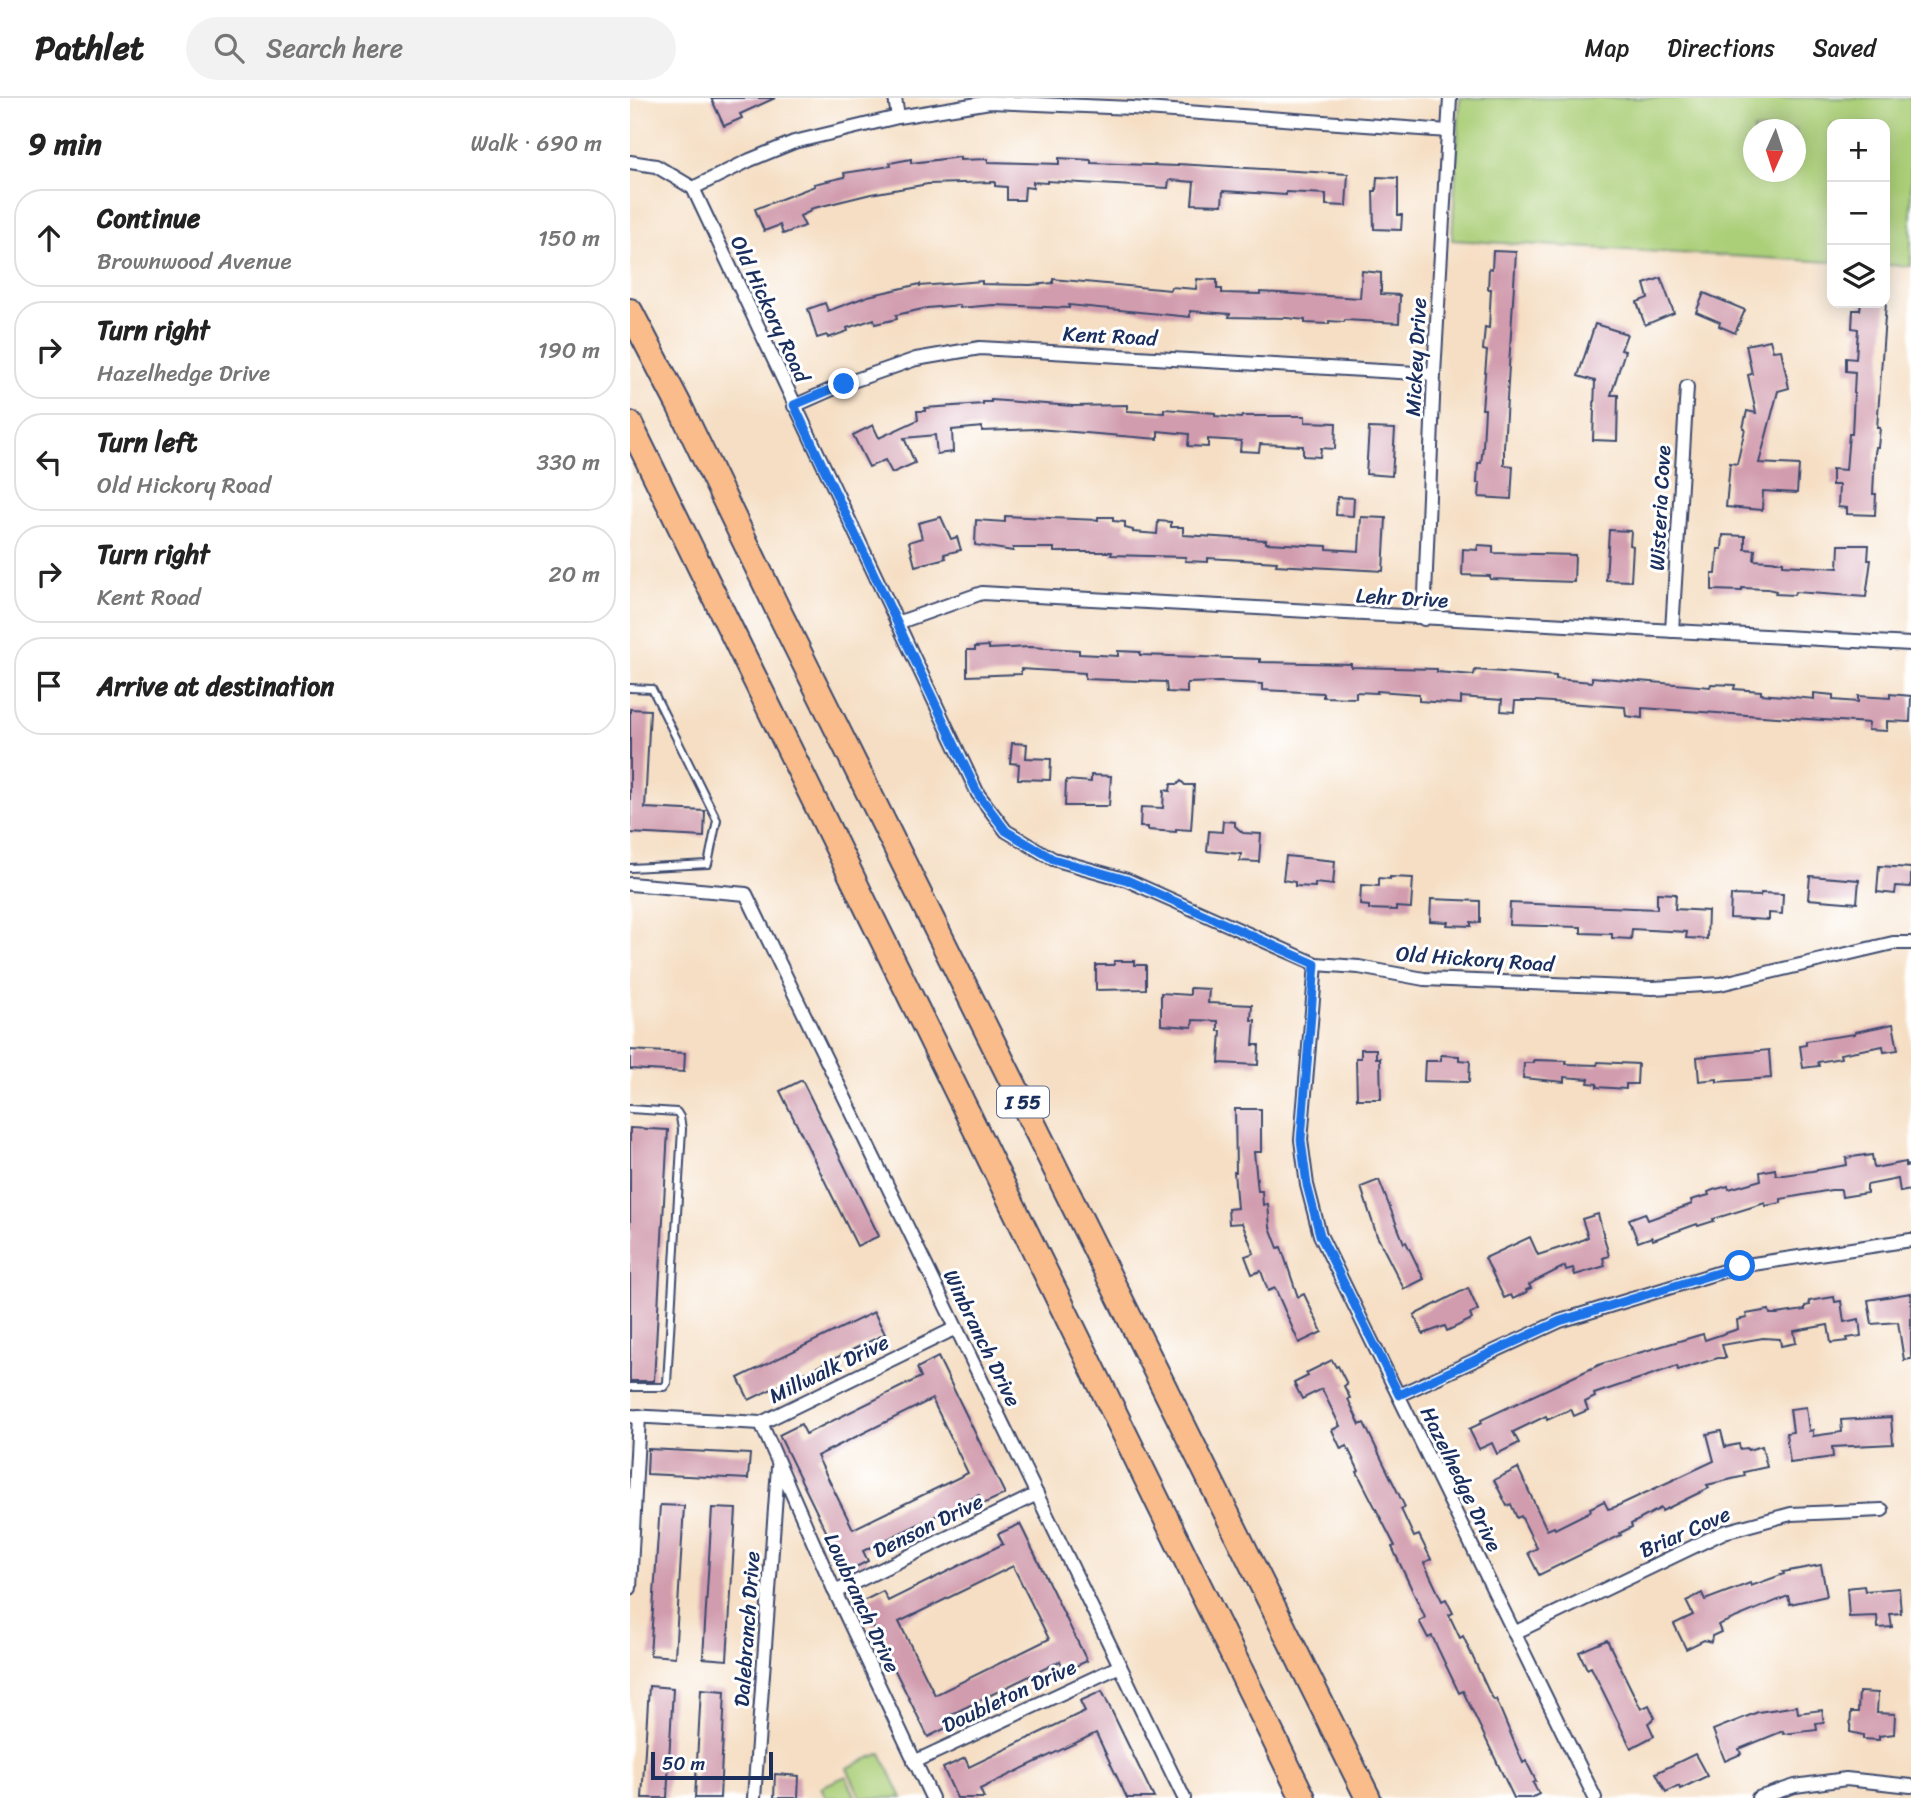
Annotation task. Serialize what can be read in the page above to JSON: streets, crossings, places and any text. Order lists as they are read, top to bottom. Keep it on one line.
{"streets":{"highway":["I 55"],"street":["Old Hickory Road","Kent Road","Mickey Drive","Wisteria Cove","Lehr Drive","Winbranch Drive","Millwalk Drive","Hazelhedge Drive","Denson Drive","Briar Cove","Lowbranch Drive","Dalebranch Drive","Doubleton Drive"]},"crossings":[["Old Hickory Road","Kent Road"],["Old Hickory Road","Lehr Drive"],["Old Hickory Road","Hazelhedge Drive"],["Kent Road","Mickey Drive"],["Mickey Drive","Lehr Drive"],["Wisteria Cove","Lehr Drive"],["Winbranch Drive","Millwalk Drive"],["Winbranch Drive","Denson Drive"],["Winbranch Drive","Doubleton Drive"],["Millwalk Drive","Lowbranch Drive"],["Hazelhedge Drive","Briar Cove"],["Denson Drive","Lowbranch Drive"],["Lowbranch Drive","Dalebranch Drive"],["Lowbranch Drive","Doubleton Drive"]],"scale_bar":"50 m","north":"bottom","page":{"header":"Pathlet","search":"Search here","nav":["Map","Directions","Saved"],"heading":["9 min","Walk · 690 m"],"map_buttons":["+","−"],"list":[["Continue","Brownwood Avenue","150 m"],["Turn right","Hazelhedge Drive","190 m"],["Turn left","Old Hickory Road","330 m"],["Turn right","Kent Road","20 m"],"Arrive at destination"],"scale":"50 m"}}
